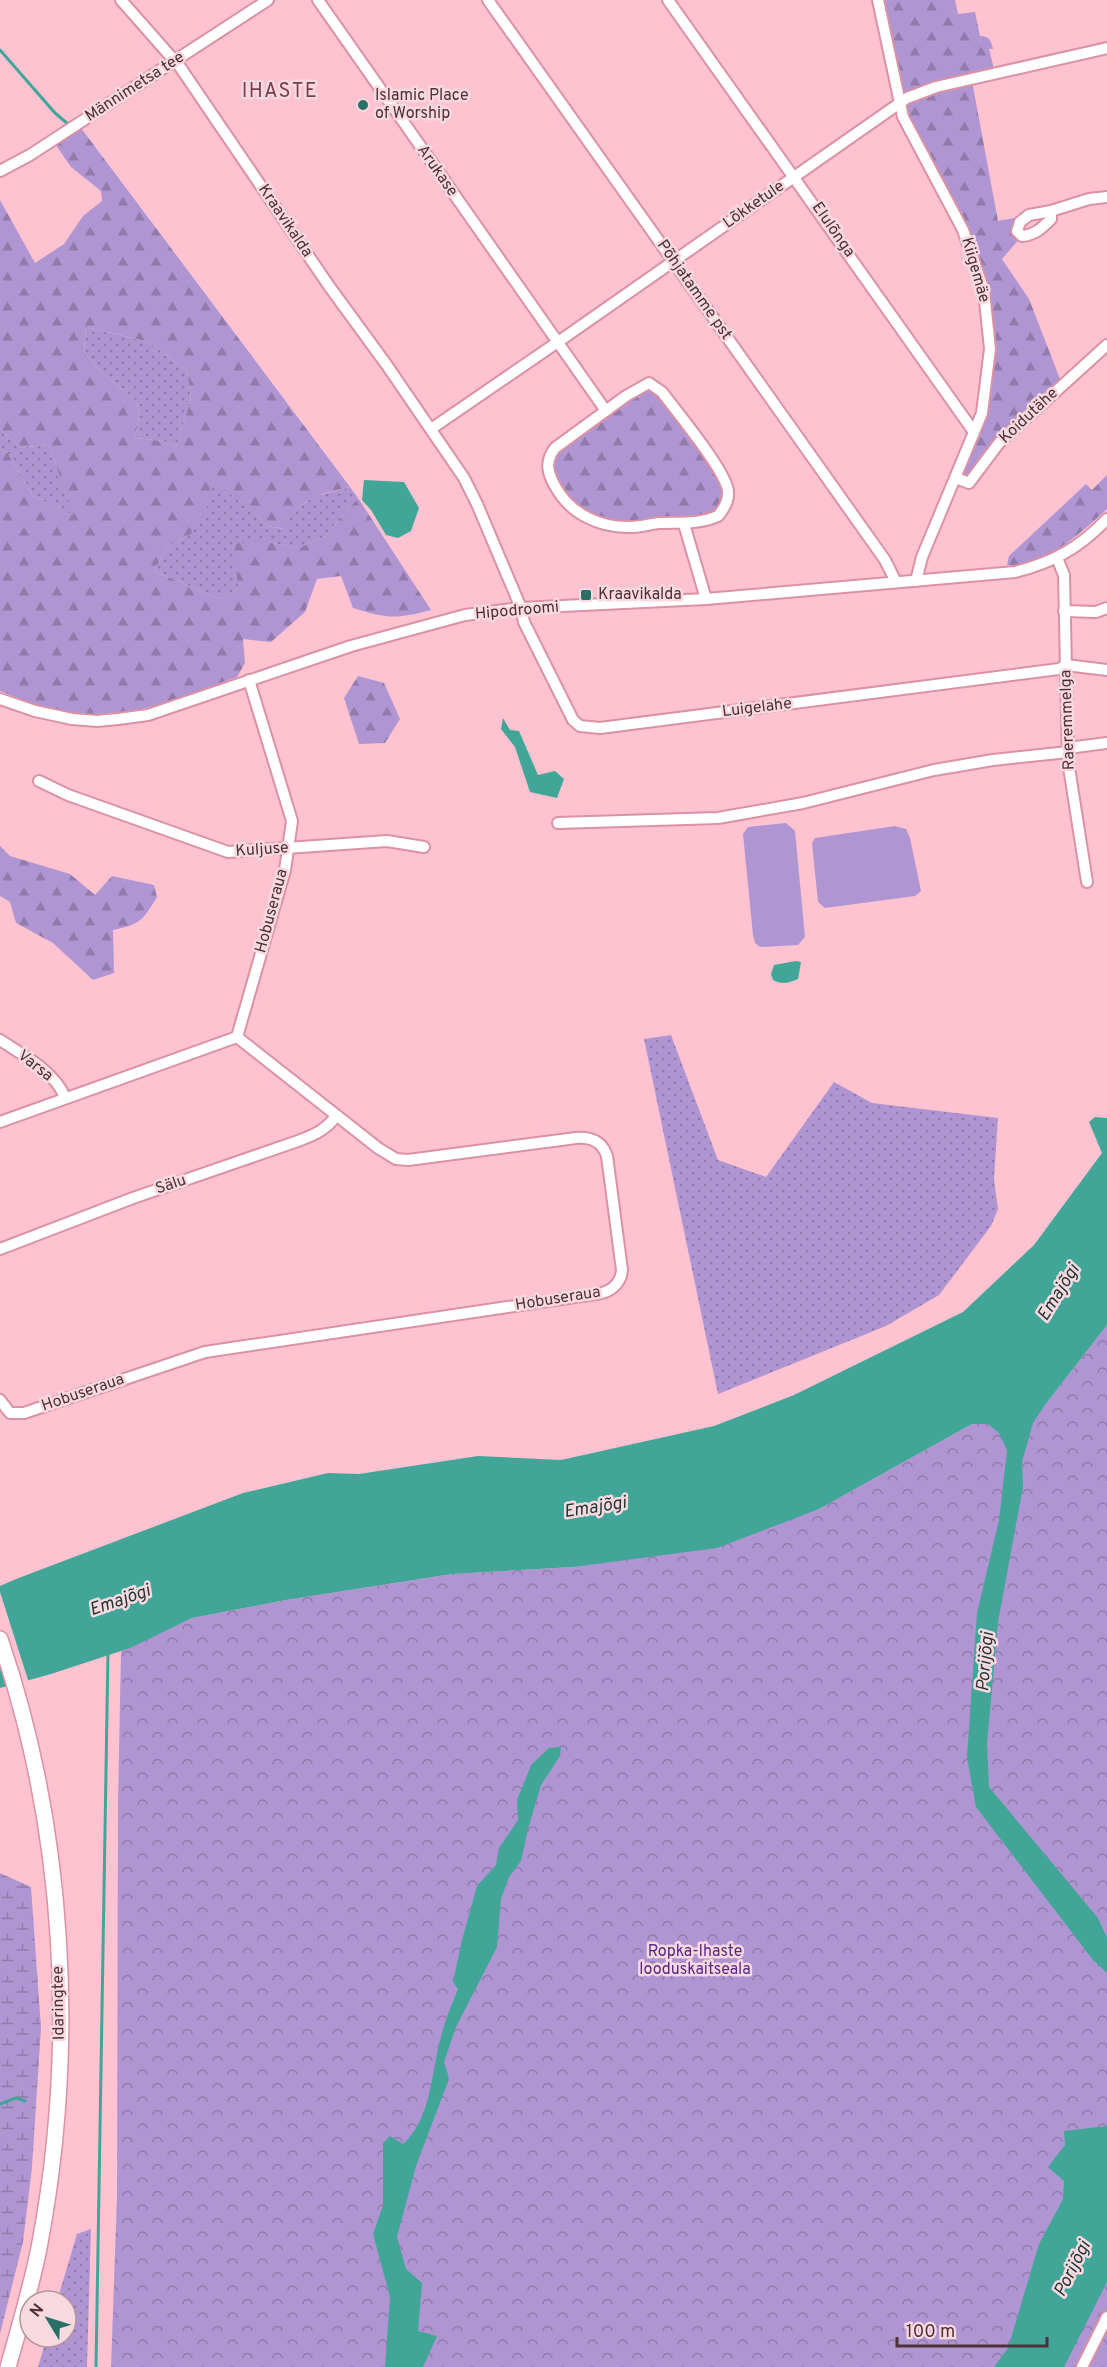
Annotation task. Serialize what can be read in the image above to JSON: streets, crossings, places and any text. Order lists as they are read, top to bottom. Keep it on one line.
{"streets":{"main road":["Idaringtee"],"street":["Männimetsa tee","Arukase","Lõkketule","Kraavikalda","Elulõnga","Kiigemäe","Põhjatamme pst","Koidutähe","Hipodroomi","Luigelahe","Raeremmelga","Kuljuse","Hobuseraua","Varsa","Sälu"]},"crossings":[["Männimetsa tee","Kraavikalda"],["Arukase","Lõkketule"],["Lõkketule","Kraavikalda"],["Lõkketule","Elulõnga"],["Lõkketule","Kiigemäe"],["Lõkketule","Põhjatamme pst"],["Kraavikalda","Hipodroomi"],["Kraavikalda","Luigelahe"],["Elulõnga","Kiigemäe"],["Kiigemäe","Koidutähe"],["Kiigemäe","Hipodroomi"],["Põhjatamme pst","Hipodroomi"],["Hipodroomi","Luigelahe"],["Hipodroomi","Raeremmelga"],["Hipodroomi","Hobuseraua"],["Luigelahe","Raeremmelga"],["Kuljuse","Hobuseraua"],["Hobuseraua","Sälu"]],"districts":["IHASTE"],"water":["Emajõgi","Porijõgi"],"parks":["Ropka-Ihaste looduskaitseala"],"places":{"other":["Islamic Place of Worship"],"transit":["Kraavikalda"]},"scale_bar":"100 m","north":"top left"}
